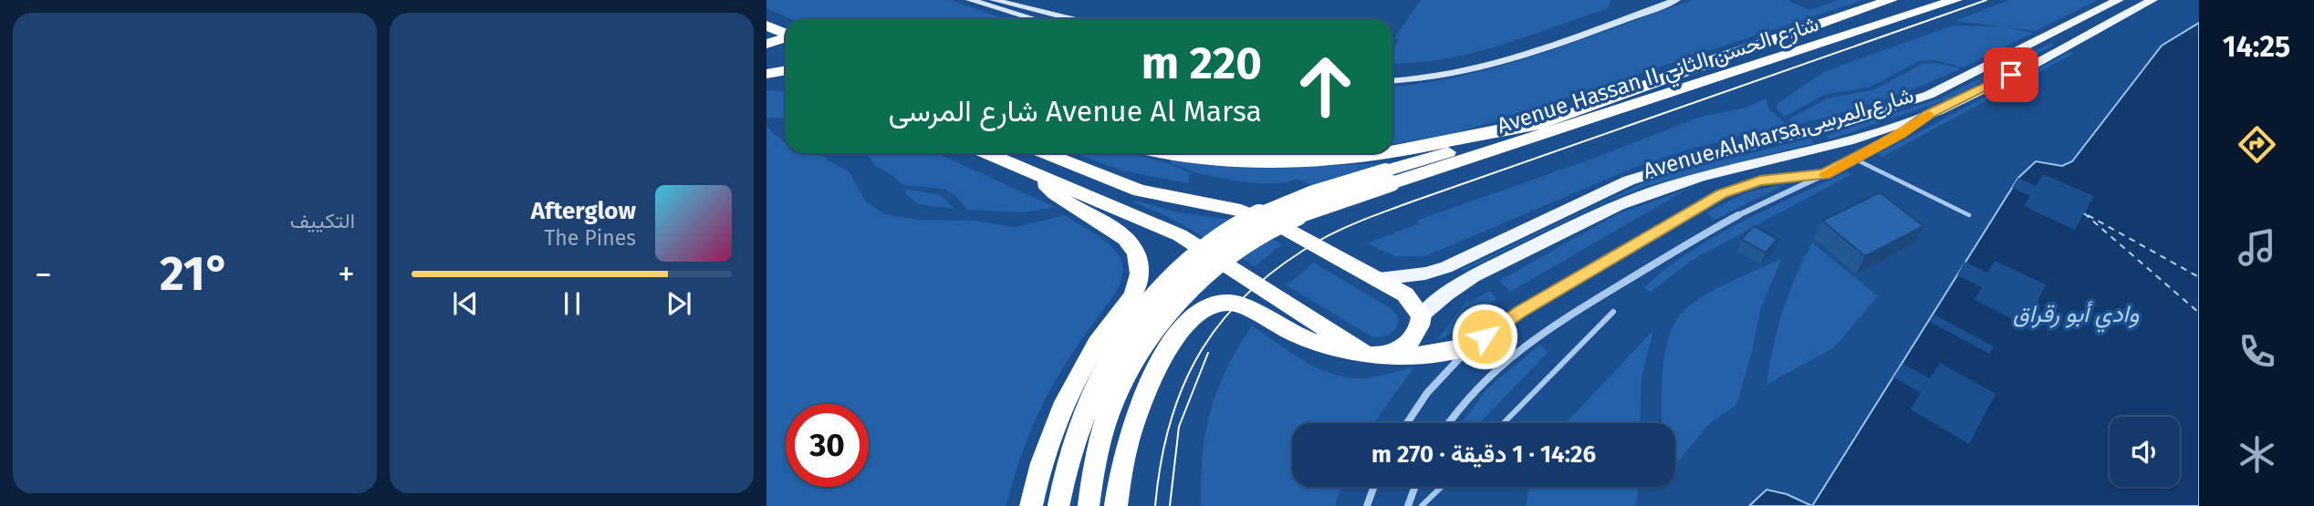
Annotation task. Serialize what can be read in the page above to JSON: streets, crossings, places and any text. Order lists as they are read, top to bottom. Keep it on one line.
{"streets":{"highway":["Avenue Hassan II شارع الحسن الثاني"],"main road":["Avenue Al Marsa شارع المرسى"]},"water":["وادي أبو رقراق"],"page":{"tabs":"14:25","tile":"التكييف","turn":["220 m","Avenue Al Marsa شارع المرسى"],"song":["Afterglow","The Pines"],"heat":["−","21°","+"],"limit":"30","trip":"14:26 · 1 دقيقة · 270 m"}}
